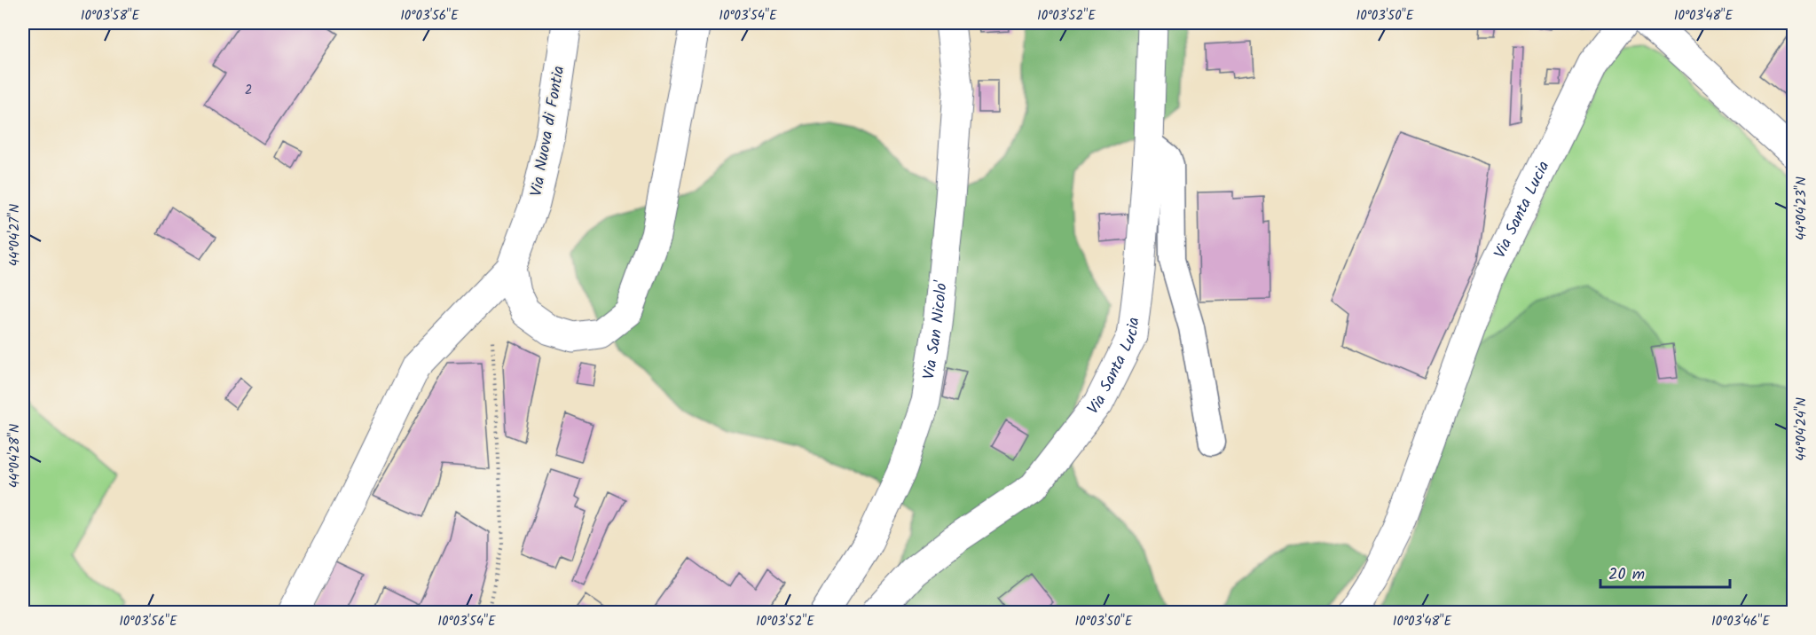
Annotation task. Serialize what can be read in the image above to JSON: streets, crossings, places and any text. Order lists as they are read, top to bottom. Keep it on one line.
{"streets":{"street":["Via Nuova di Fontia","Via Santa Lucia","Via San Nicolo'"]},"house_numbers":["2"],"scale_bar":"20 m","coordinates":["10°03'58\"E","10°03'56\"E","10°03'54\"E","10°03'52\"E","10°03'50\"E","10°03'48\"E","44°04'23\"N","44°04'27\"N","44°04'24\"N","44°04'28\"N","10°03'46\"E"]}
